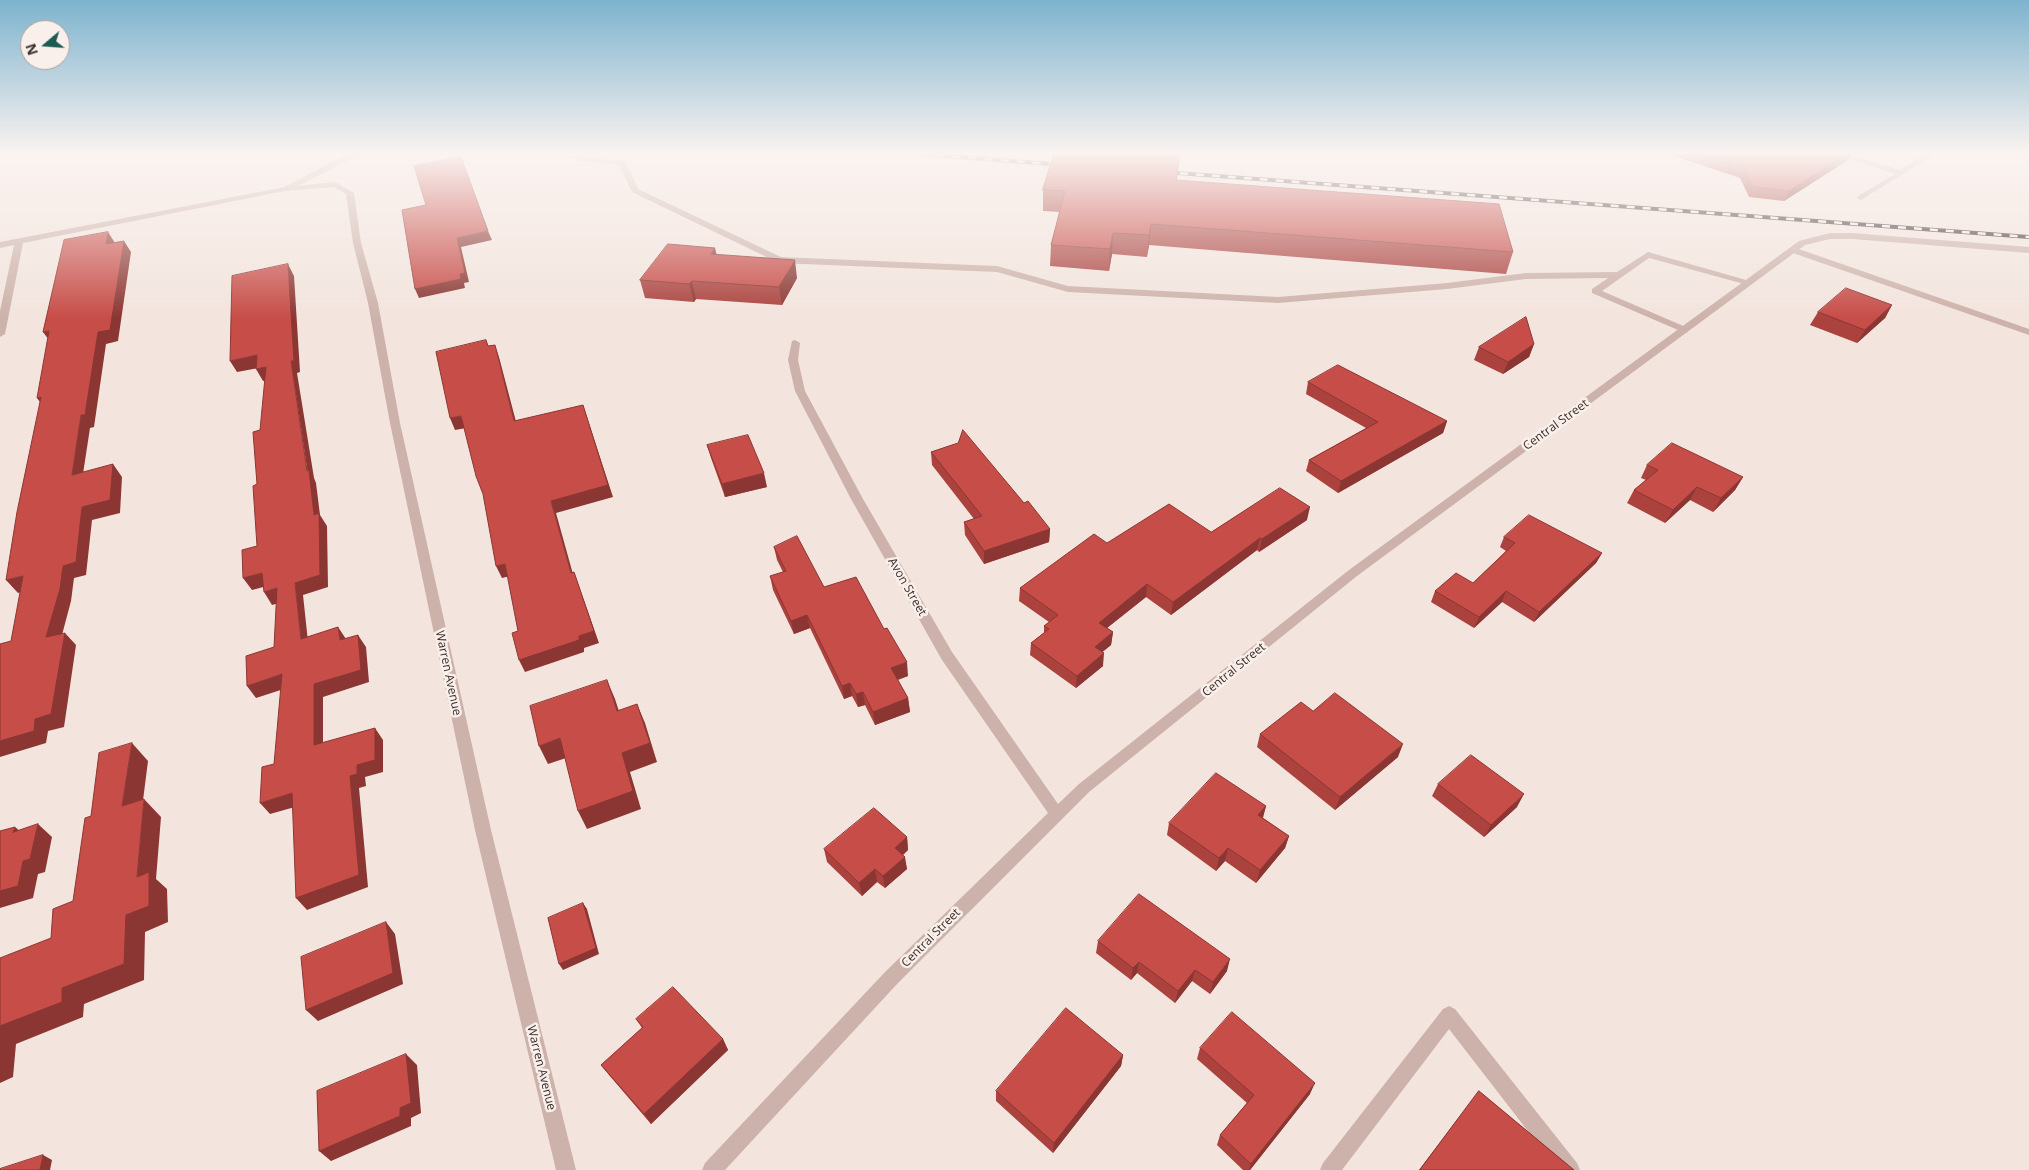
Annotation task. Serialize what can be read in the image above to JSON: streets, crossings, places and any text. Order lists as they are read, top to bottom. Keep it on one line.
{"streets":{"street":["Central Street","Avon Street","Warren Avenue"]},"crossings":[["Central Street","Avon Street"]],"north":"left"}
